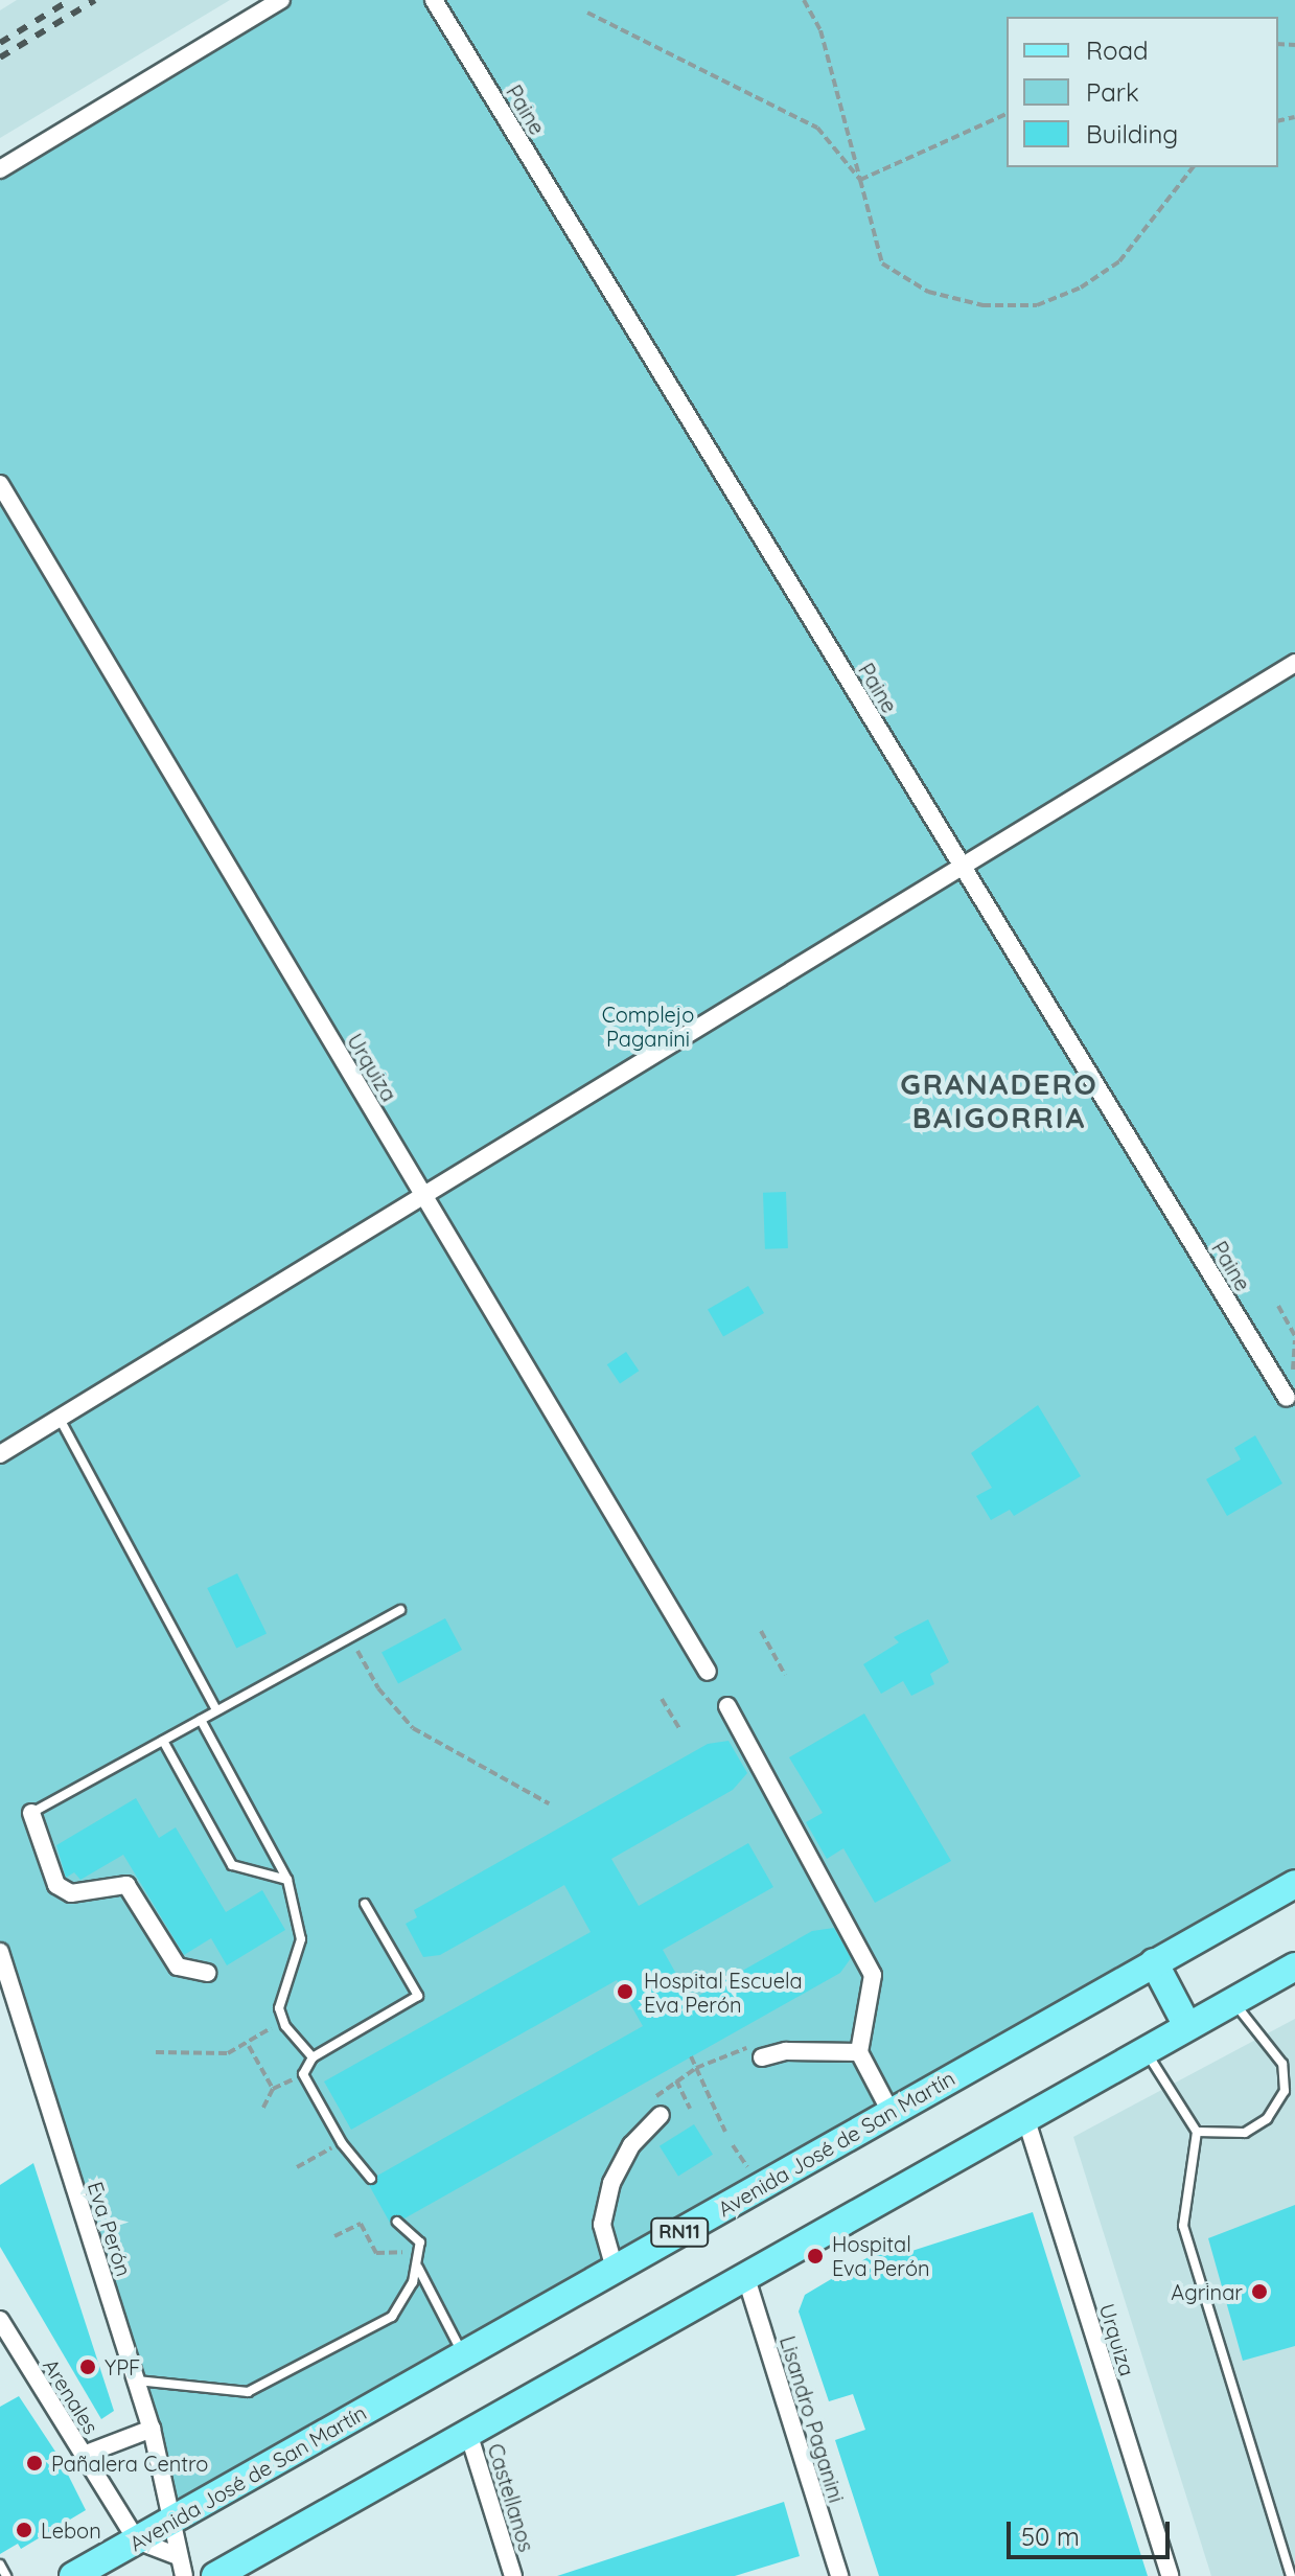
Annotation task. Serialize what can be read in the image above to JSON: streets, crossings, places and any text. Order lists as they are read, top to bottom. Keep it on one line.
{"streets":{"main road":["Avenida José de San Martín","RN11"],"street":["Paine","Urquiza","Eva Perón","Arenales","Lisandro Paganini","Castellanos"]},"crossings":[["Avenida José de San Martín","Eva Perón"],["Avenida José de San Martín","Arenales"]],"districts":["GRANADERO BAIGORRIA"],"parks":["Complejo Paganini"],"places":["Hospital Escuela Eva Perón","Hospital Eva Perón","Agrinar","YPF","Pañalera Centro","Lebon"],"legend":["Road","Park","Building"],"scale_bar":"50 m"}
